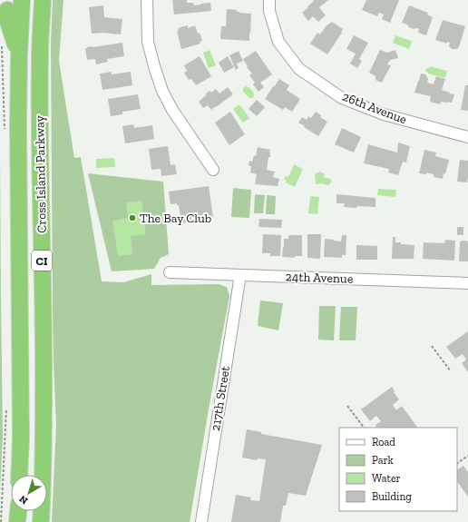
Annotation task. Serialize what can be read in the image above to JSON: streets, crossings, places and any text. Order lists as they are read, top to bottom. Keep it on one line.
{"streets":{"highway":["Cross Island Parkway","CI"],"street":["26th Avenue","24th Avenue","217th Street"]},"crossings":[["24th Avenue","217th Street"]],"places":["The Bay Club"],"legend":["Road","Park","Water","Building"],"north":"bottom left"}
